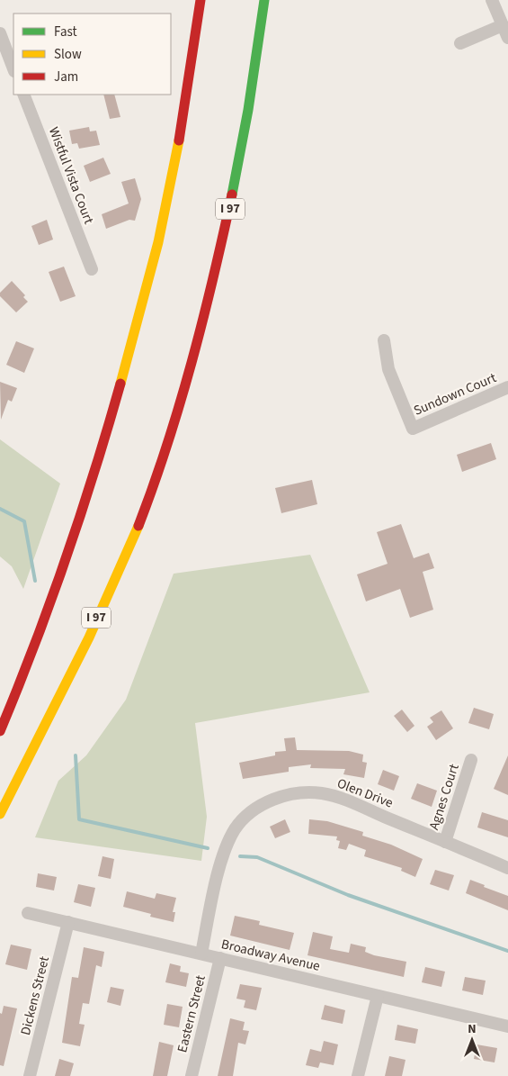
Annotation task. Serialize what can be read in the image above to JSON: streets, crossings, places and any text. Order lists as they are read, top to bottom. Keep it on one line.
{"streets":{"highway":["I 97"],"street":["Wistful Vista Court","Sundown Court","Olen Drive","Agnes Court","Broadway Avenue","Dickens Street","Eastern Street"]},"crossings":[["Olen Drive","Agnes Court"],["Olen Drive","Broadway Avenue"],["Broadway Avenue","Dickens Street"],["Broadway Avenue","Eastern Street"]],"legend":["Fast","Slow","Jam"],"north":"top"}
